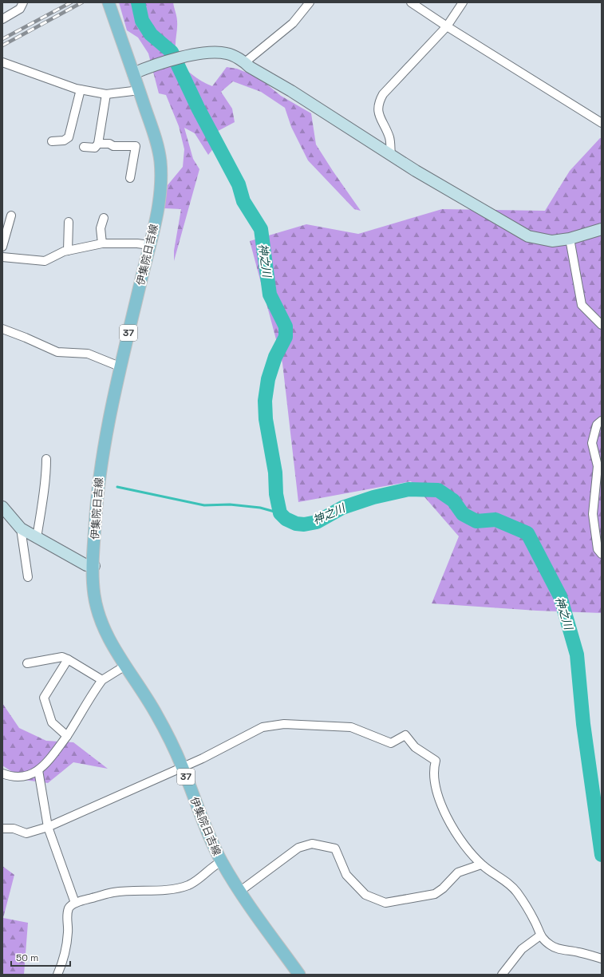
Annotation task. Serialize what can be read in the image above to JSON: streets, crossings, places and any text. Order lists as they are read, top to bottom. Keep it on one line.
{"streets":{"main road":["伊集院日吉線","37"]},"water":["神之川"],"scale_bar":"50 m"}
